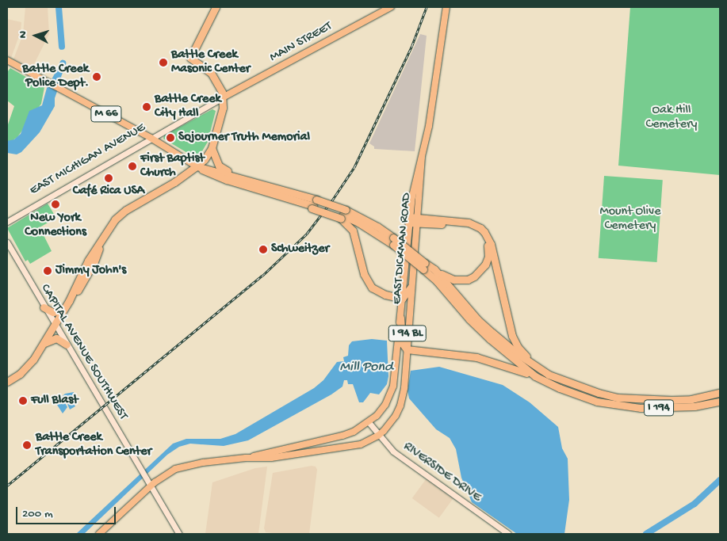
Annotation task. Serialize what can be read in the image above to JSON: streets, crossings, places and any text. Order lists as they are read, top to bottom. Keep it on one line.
{"streets":{"highway":["I 194"],"main road":["MAIN STREET","M 66","EAST DICKMAN ROAD","I 94 BL"],"street":["EAST MICHIGAN AVENUE","CAPITAL AVENUE SOUTHWEST","RIVERSIDE DRIVE"]},"crossings":[["MAIN STREET","EAST MICHIGAN AVENUE"],["M 66","EAST MICHIGAN AVENUE"],["M 66","I 194"],["EAST DICKMAN ROAD","I 94 BL"],["EAST DICKMAN ROAD","CAPITAL AVENUE SOUTHWEST"],["EAST DICKMAN ROAD","RIVERSIDE DRIVE"],["I 94 BL","CAPITAL AVENUE SOUTHWEST"]],"water":["Mill Pond"],"parks":["Oak Hill Cemetery","Mount Olive Cemetery"],"places":["Battle Creek Masonic Center","Battle Creek Police Dept.","Battle Creek City Hall","Sojourner Truth Memorial","First Baptist Church","Café Rica USA","New York Connections","Schweitzer","Jimmy John's","Full Blast","Battle Creek Transportation Center"],"scale_bar":"200 m","north":"left"}
